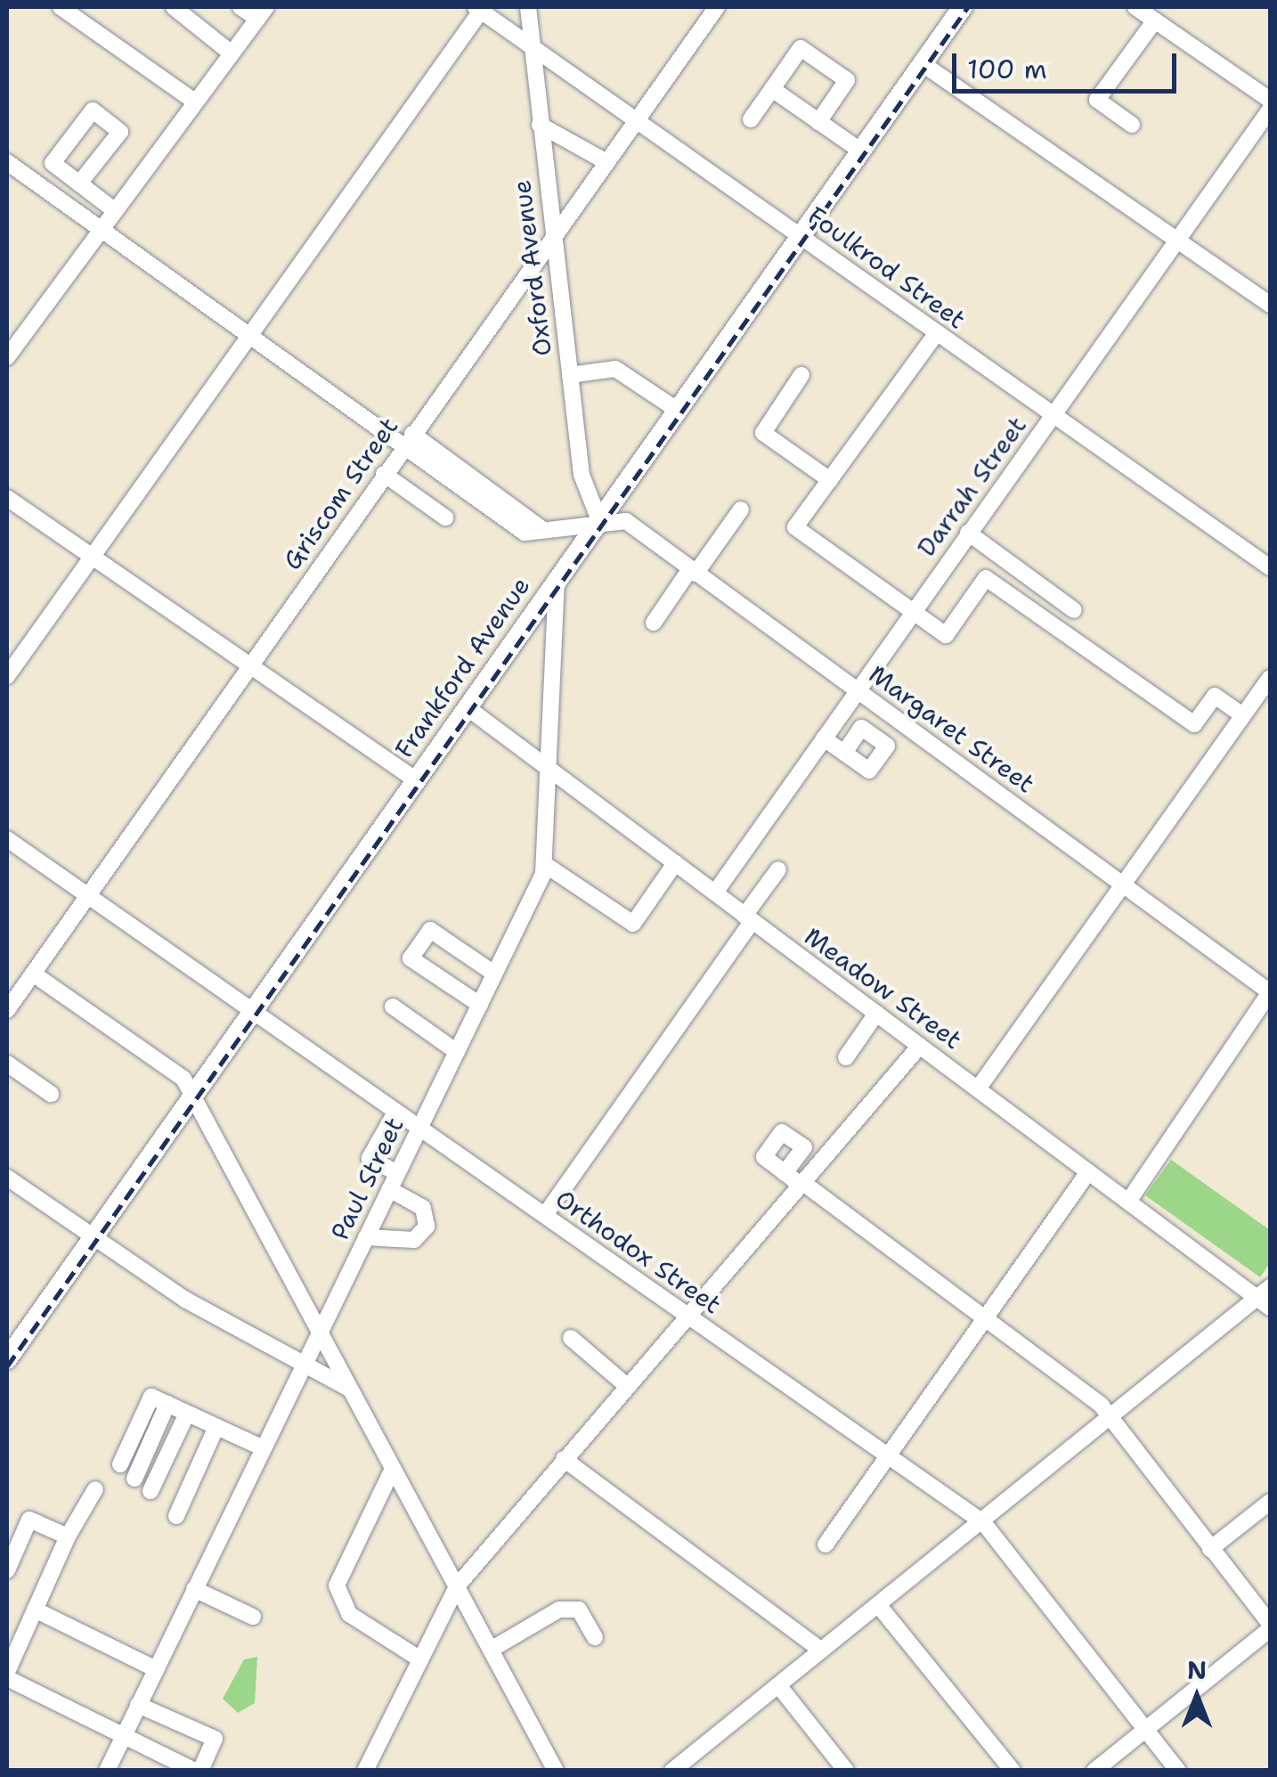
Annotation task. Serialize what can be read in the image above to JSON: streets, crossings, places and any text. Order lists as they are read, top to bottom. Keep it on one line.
{"streets":{"main road":["Frankford Avenue"],"street":["Foulkrod Street","Oxford Avenue","Darrah Street","Griscom Street","Margaret Street","Meadow Street","Paul Street","Orthodox Street"]},"crossings":[["Foulkrod Street","Oxford Avenue"],["Foulkrod Street","Darrah Street"],["Foulkrod Street","Griscom Street"],["Foulkrod Street","Frankford Avenue"],["Oxford Avenue","Griscom Street"],["Oxford Avenue","Frankford Avenue"],["Oxford Avenue","Margaret Street"],["Darrah Street","Margaret Street"],["Darrah Street","Meadow Street"],["Griscom Street","Orthodox Street"],["Frankford Avenue","Margaret Street"],["Frankford Avenue","Meadow Street"],["Frankford Avenue","Paul Street"],["Frankford Avenue","Orthodox Street"],["Meadow Street","Paul Street"],["Paul Street","Orthodox Street"]],"scale_bar":"100 m","north":"top"}
